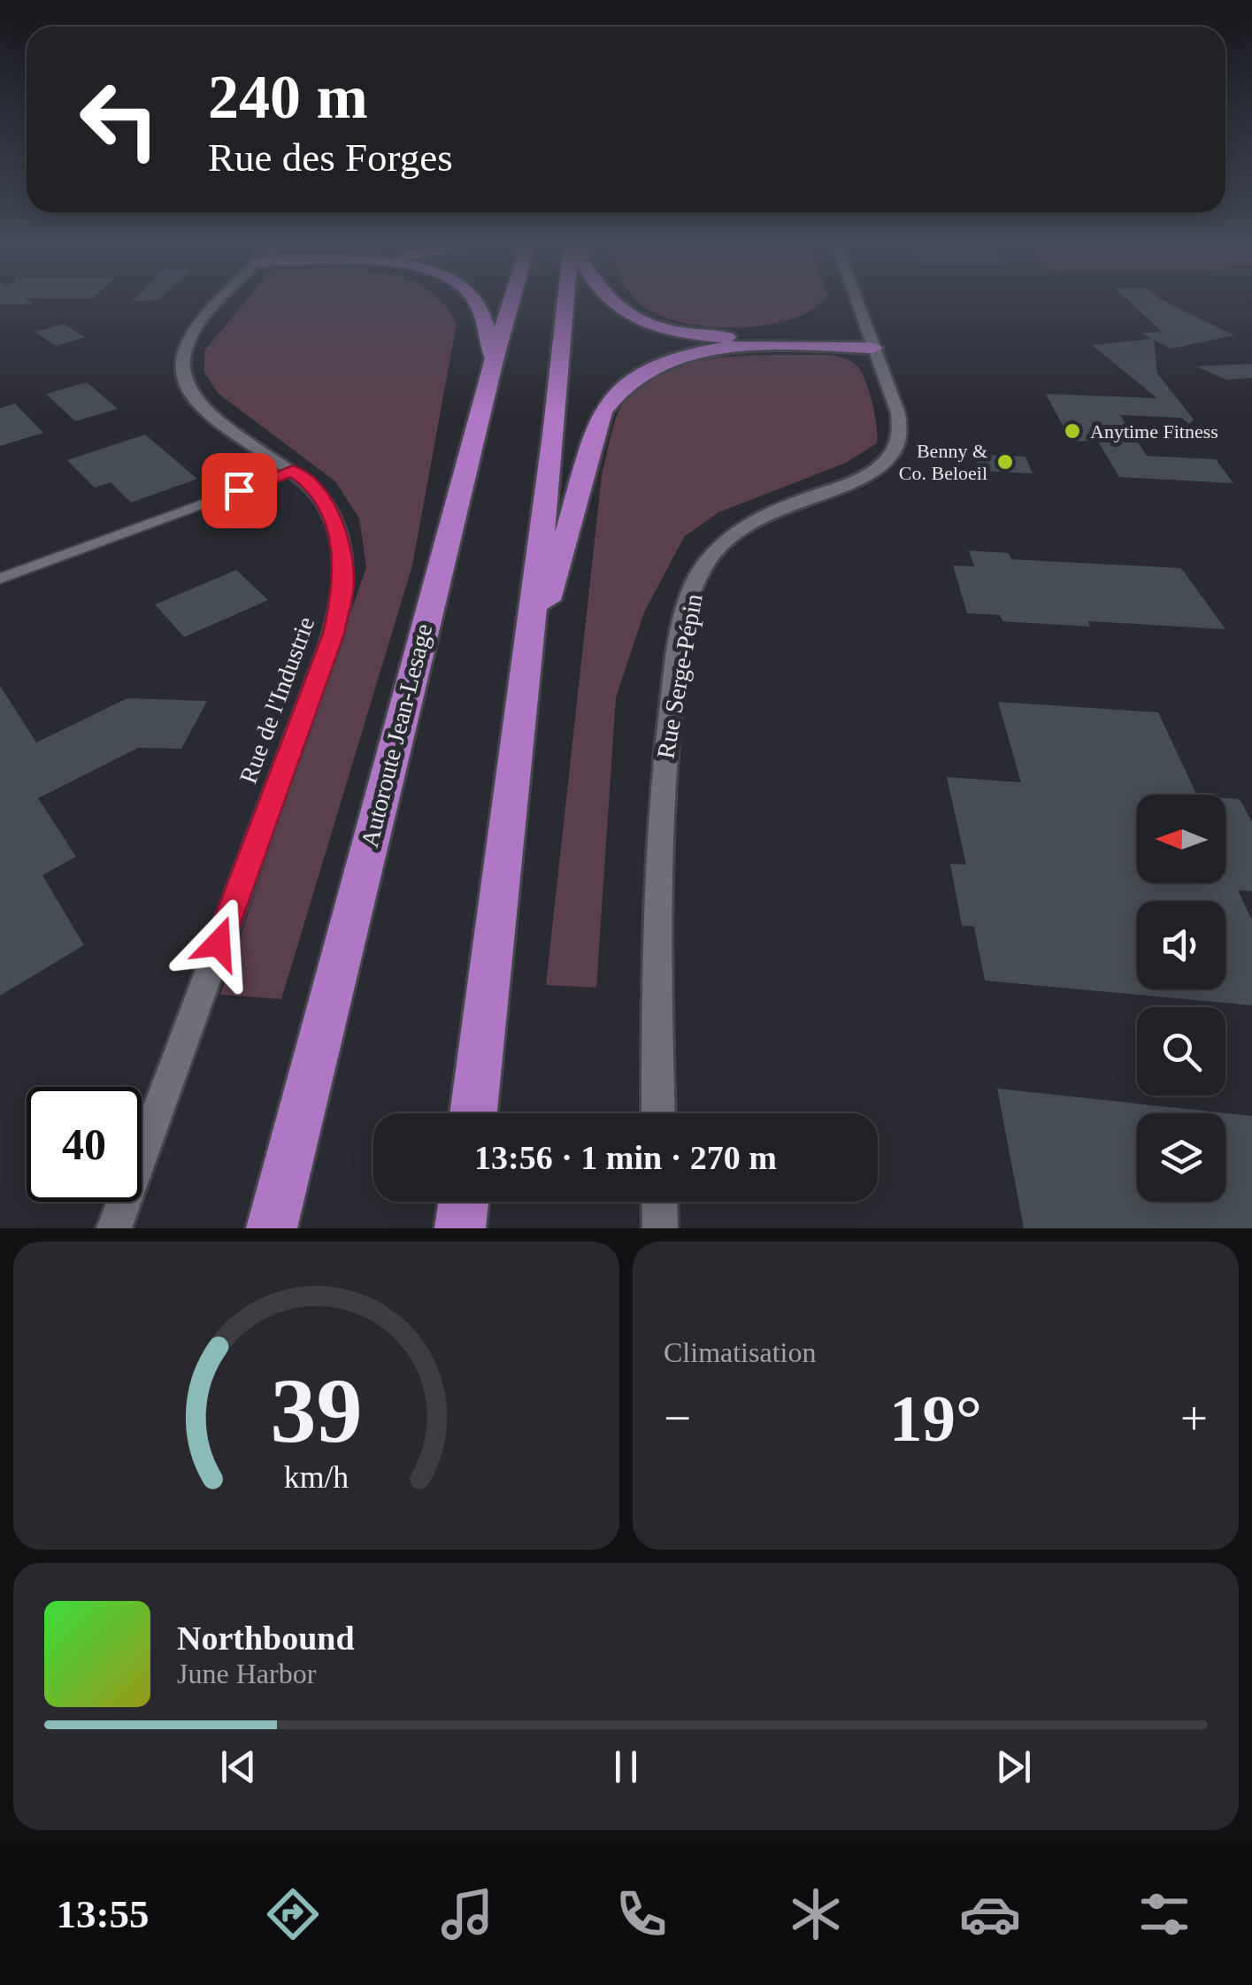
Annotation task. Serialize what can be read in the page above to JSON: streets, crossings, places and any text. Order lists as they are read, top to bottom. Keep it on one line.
{"streets":{"highway":["Autoroute Jean-Lesage"],"street":["Rue Serge-Pépin","Rue de l'Industrie"]},"places":["Anytime Fitness","Benny & Co. Beloeil"],"north":"left","page":{"turn":["240 m","Rue des Forges"],"limit":"40","trip":"13:56 · 1 min · 270 m","tile":"Climatisation","heat":["−","19°","+"],"song":["Northbound","June Harbor"],"tabs":"13:55","gauge":["39","km/h"]}}
